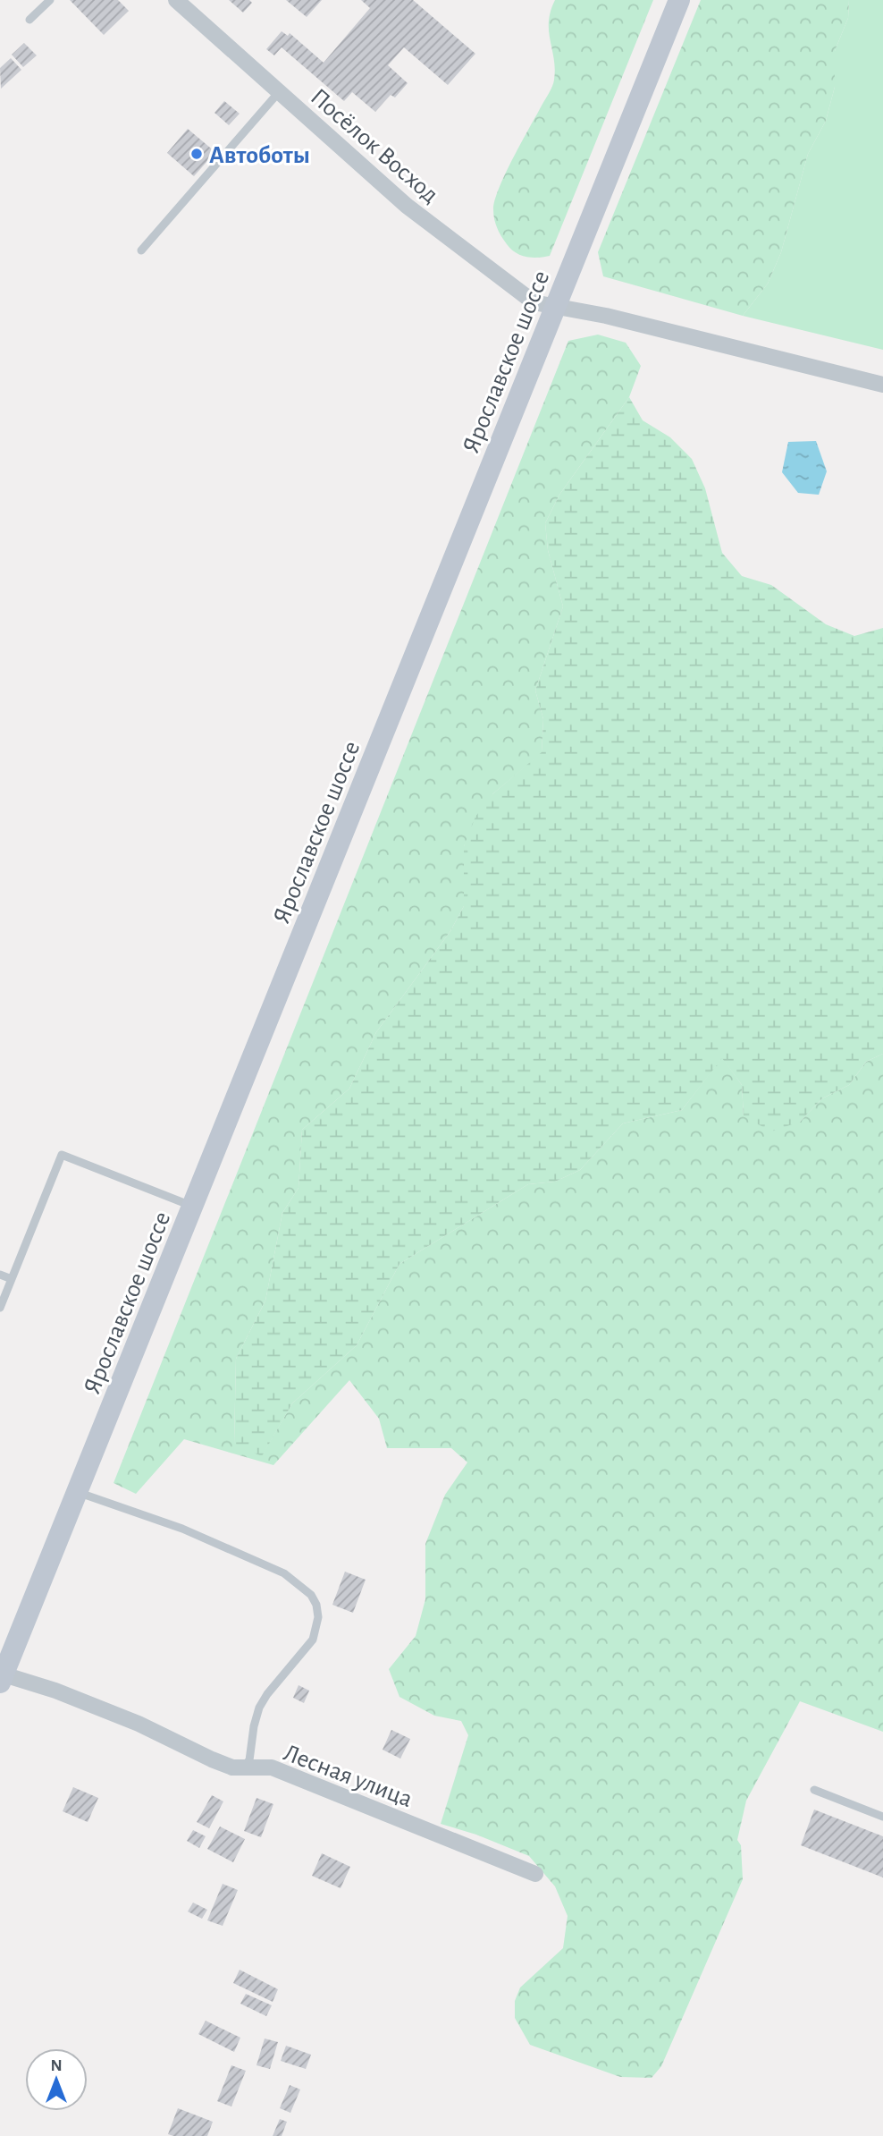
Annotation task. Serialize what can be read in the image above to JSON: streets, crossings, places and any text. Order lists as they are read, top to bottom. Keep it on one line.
{"streets":{"main road":["Ярославское шоссе"],"street":["Посёлок Восход","Лесная улица"]},"crossings":[["Посёлок Восход","Ярославское шоссе"],["Ярославское шоссе","Лесная улица"]],"places":["Автоботы"],"north":"top"}
